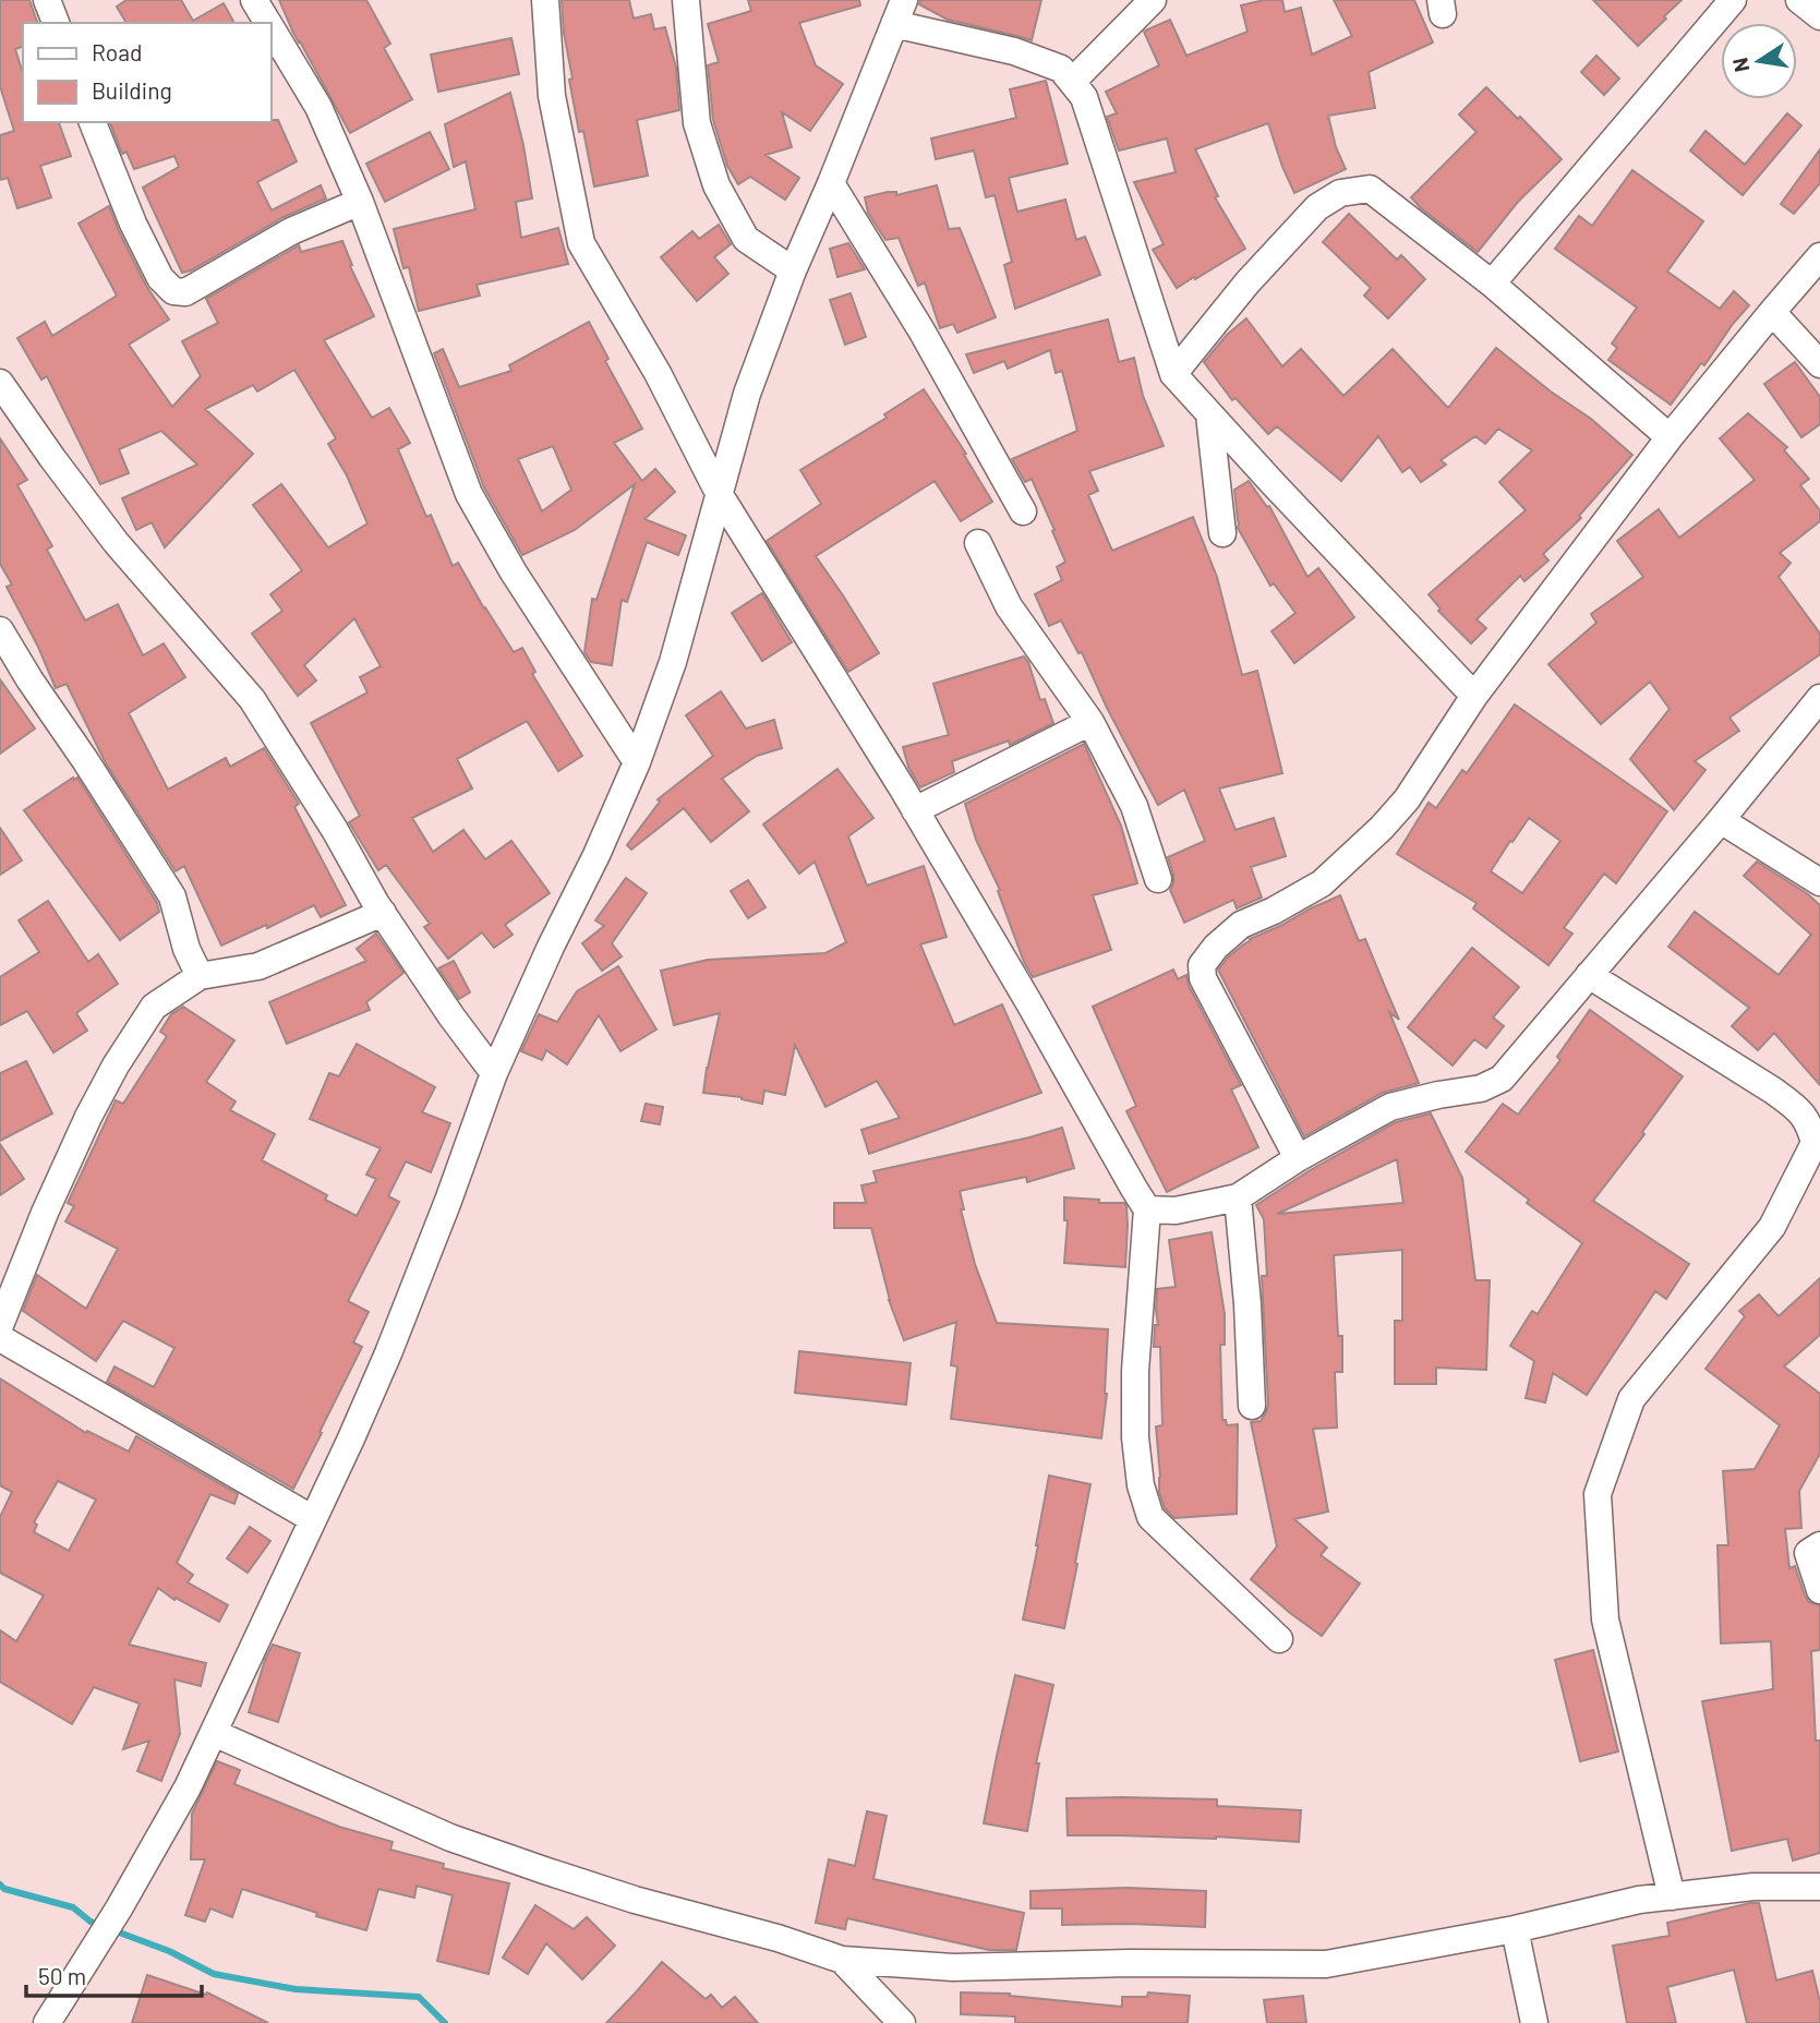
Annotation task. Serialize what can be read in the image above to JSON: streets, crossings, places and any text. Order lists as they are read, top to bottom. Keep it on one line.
{"legend":["Road","Building"],"scale_bar":"50 m","north":"left"}
